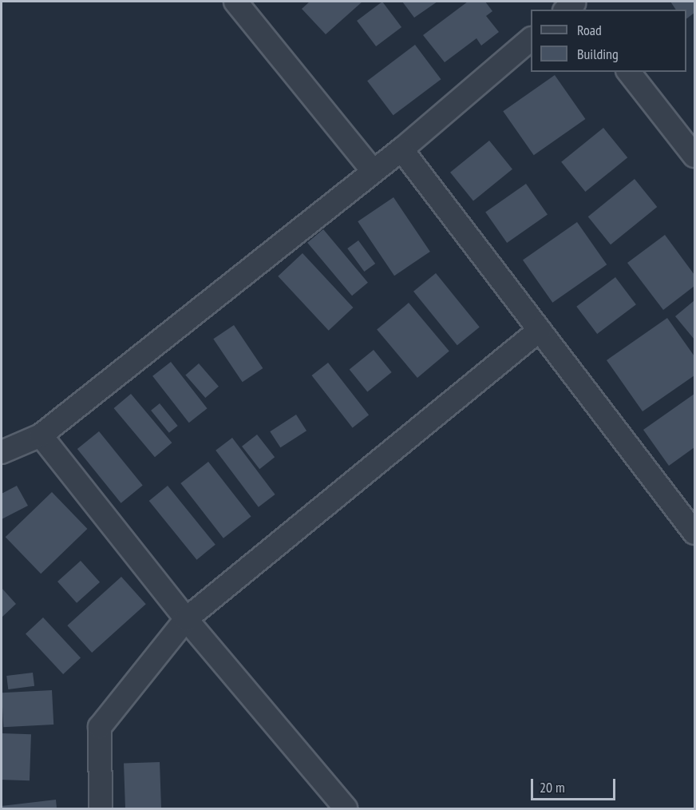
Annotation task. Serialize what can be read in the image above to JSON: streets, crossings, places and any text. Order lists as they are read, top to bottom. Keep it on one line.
{"legend":["Road","Building"],"scale_bar":"20 m"}
